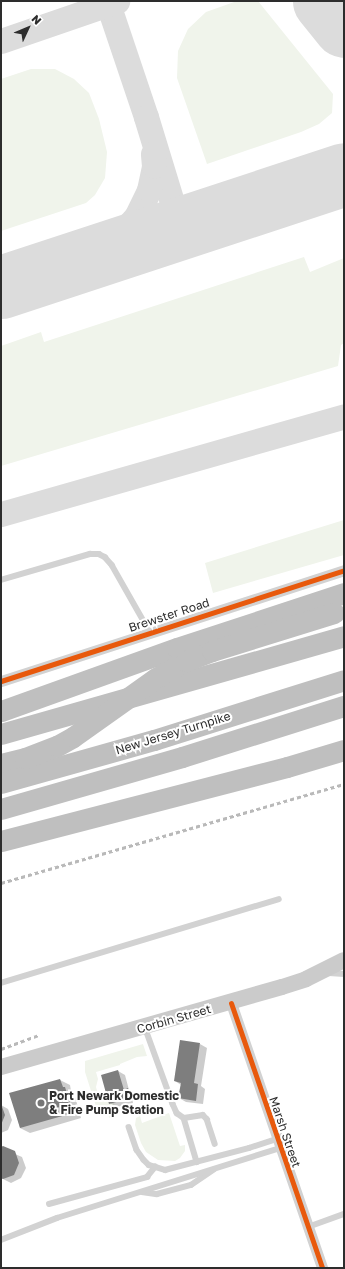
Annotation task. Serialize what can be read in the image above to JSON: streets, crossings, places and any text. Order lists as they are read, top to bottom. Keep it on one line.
{"streets":{"highway":["New Jersey Turnpike"],"main road":["Corbin Street"],"street":["Brewster Road","Marsh Street"]},"crossings":[["Corbin Street","Marsh Street"]],"places":["Port Newark Domestic & Fire Pump Station"],"north":"top right"}
